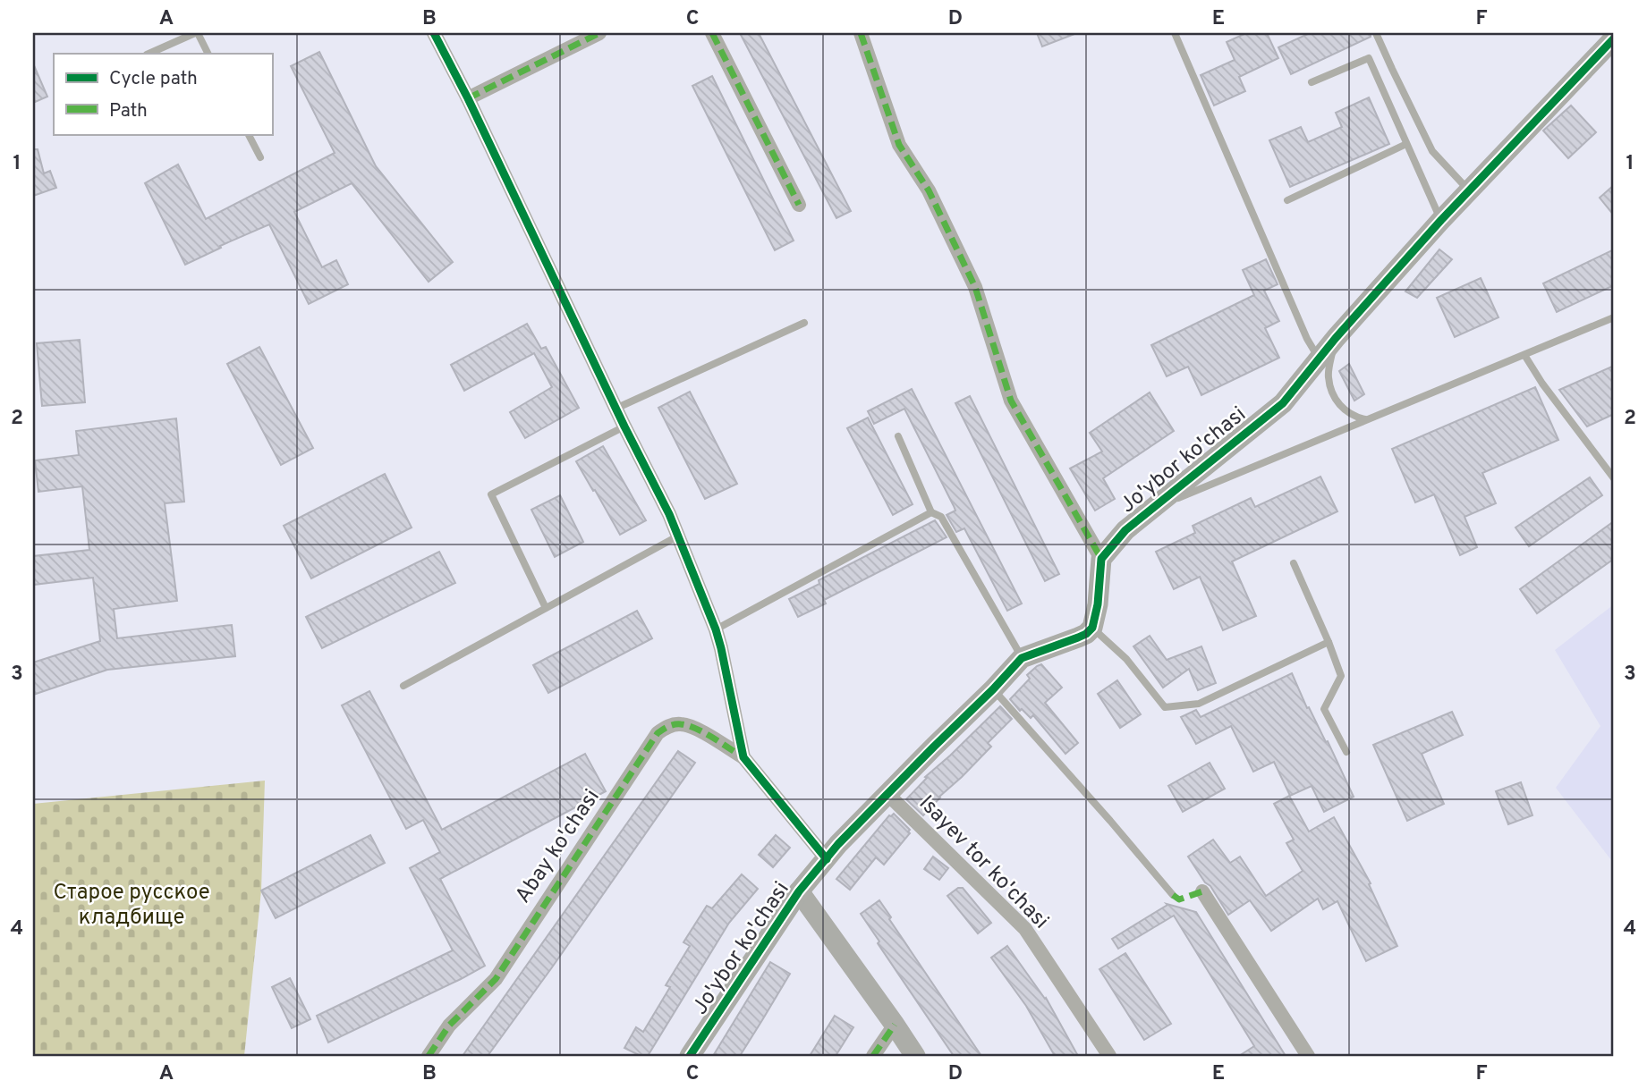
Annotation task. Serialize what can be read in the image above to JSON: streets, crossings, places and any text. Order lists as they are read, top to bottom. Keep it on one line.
{"streets":{"street":["Jo'ybor ko'chasi","Abay ko'chasi","Isayev tor ko'chasi"]},"crossings":[["Jo'ybor ko'chasi","Isayev tor ko'chasi"]],"parks":["Старое русское кладбище"],"legend":["Cycle path","Path"],"grid":{"columns":["A","B","C","D","E","F"],"rows":["1","2","3","4"]}}
